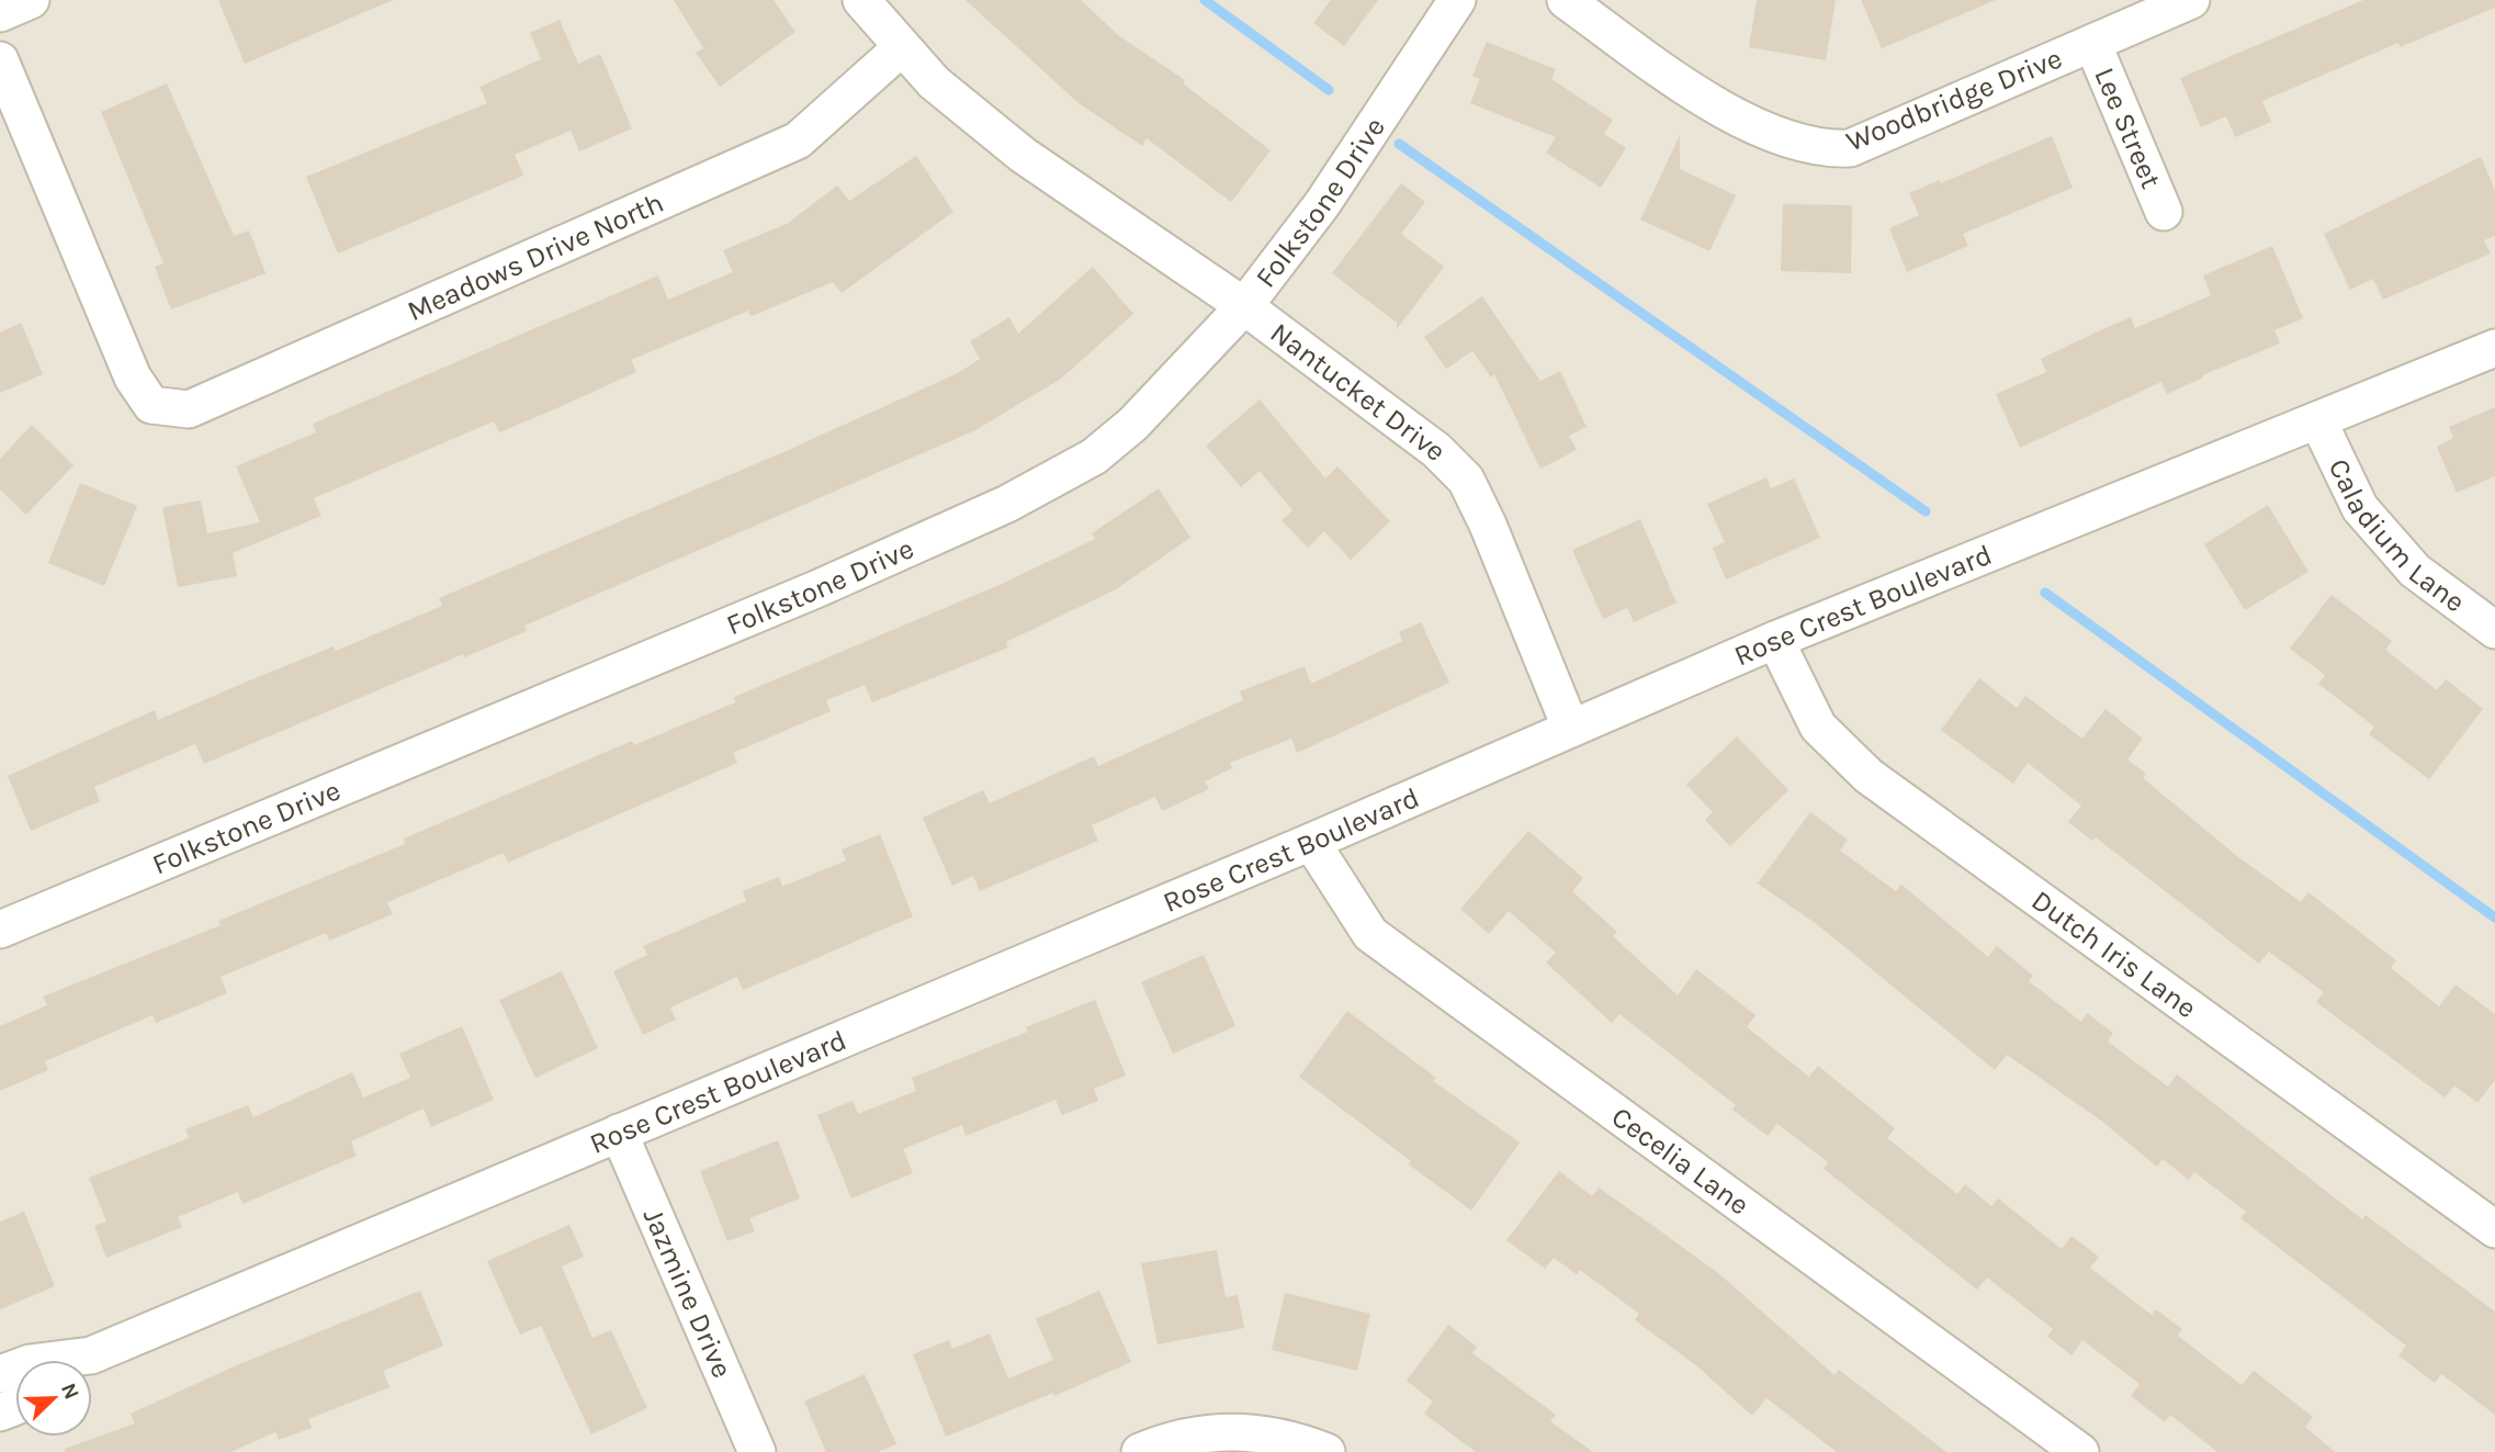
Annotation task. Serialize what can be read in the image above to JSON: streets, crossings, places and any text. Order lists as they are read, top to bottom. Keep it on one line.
{"streets":{"street":["Woodbridge Drive","Lee Street","Folkstone Drive","Meadows Drive North","Nantucket Drive","Caladium Lane","Rose Crest Boulevard","Dutch Iris Lane","Cecelia Lane","Jazmine Drive"]},"crossings":[["Woodbridge Drive","Lee Street"],["Folkstone Drive","Nantucket Drive"],["Meadows Drive North","Nantucket Drive"],["Nantucket Drive","Rose Crest Boulevard"],["Caladium Lane","Rose Crest Boulevard"],["Rose Crest Boulevard","Dutch Iris Lane"],["Rose Crest Boulevard","Cecelia Lane"],["Rose Crest Boulevard","Jazmine Drive"]],"north":"top right"}
